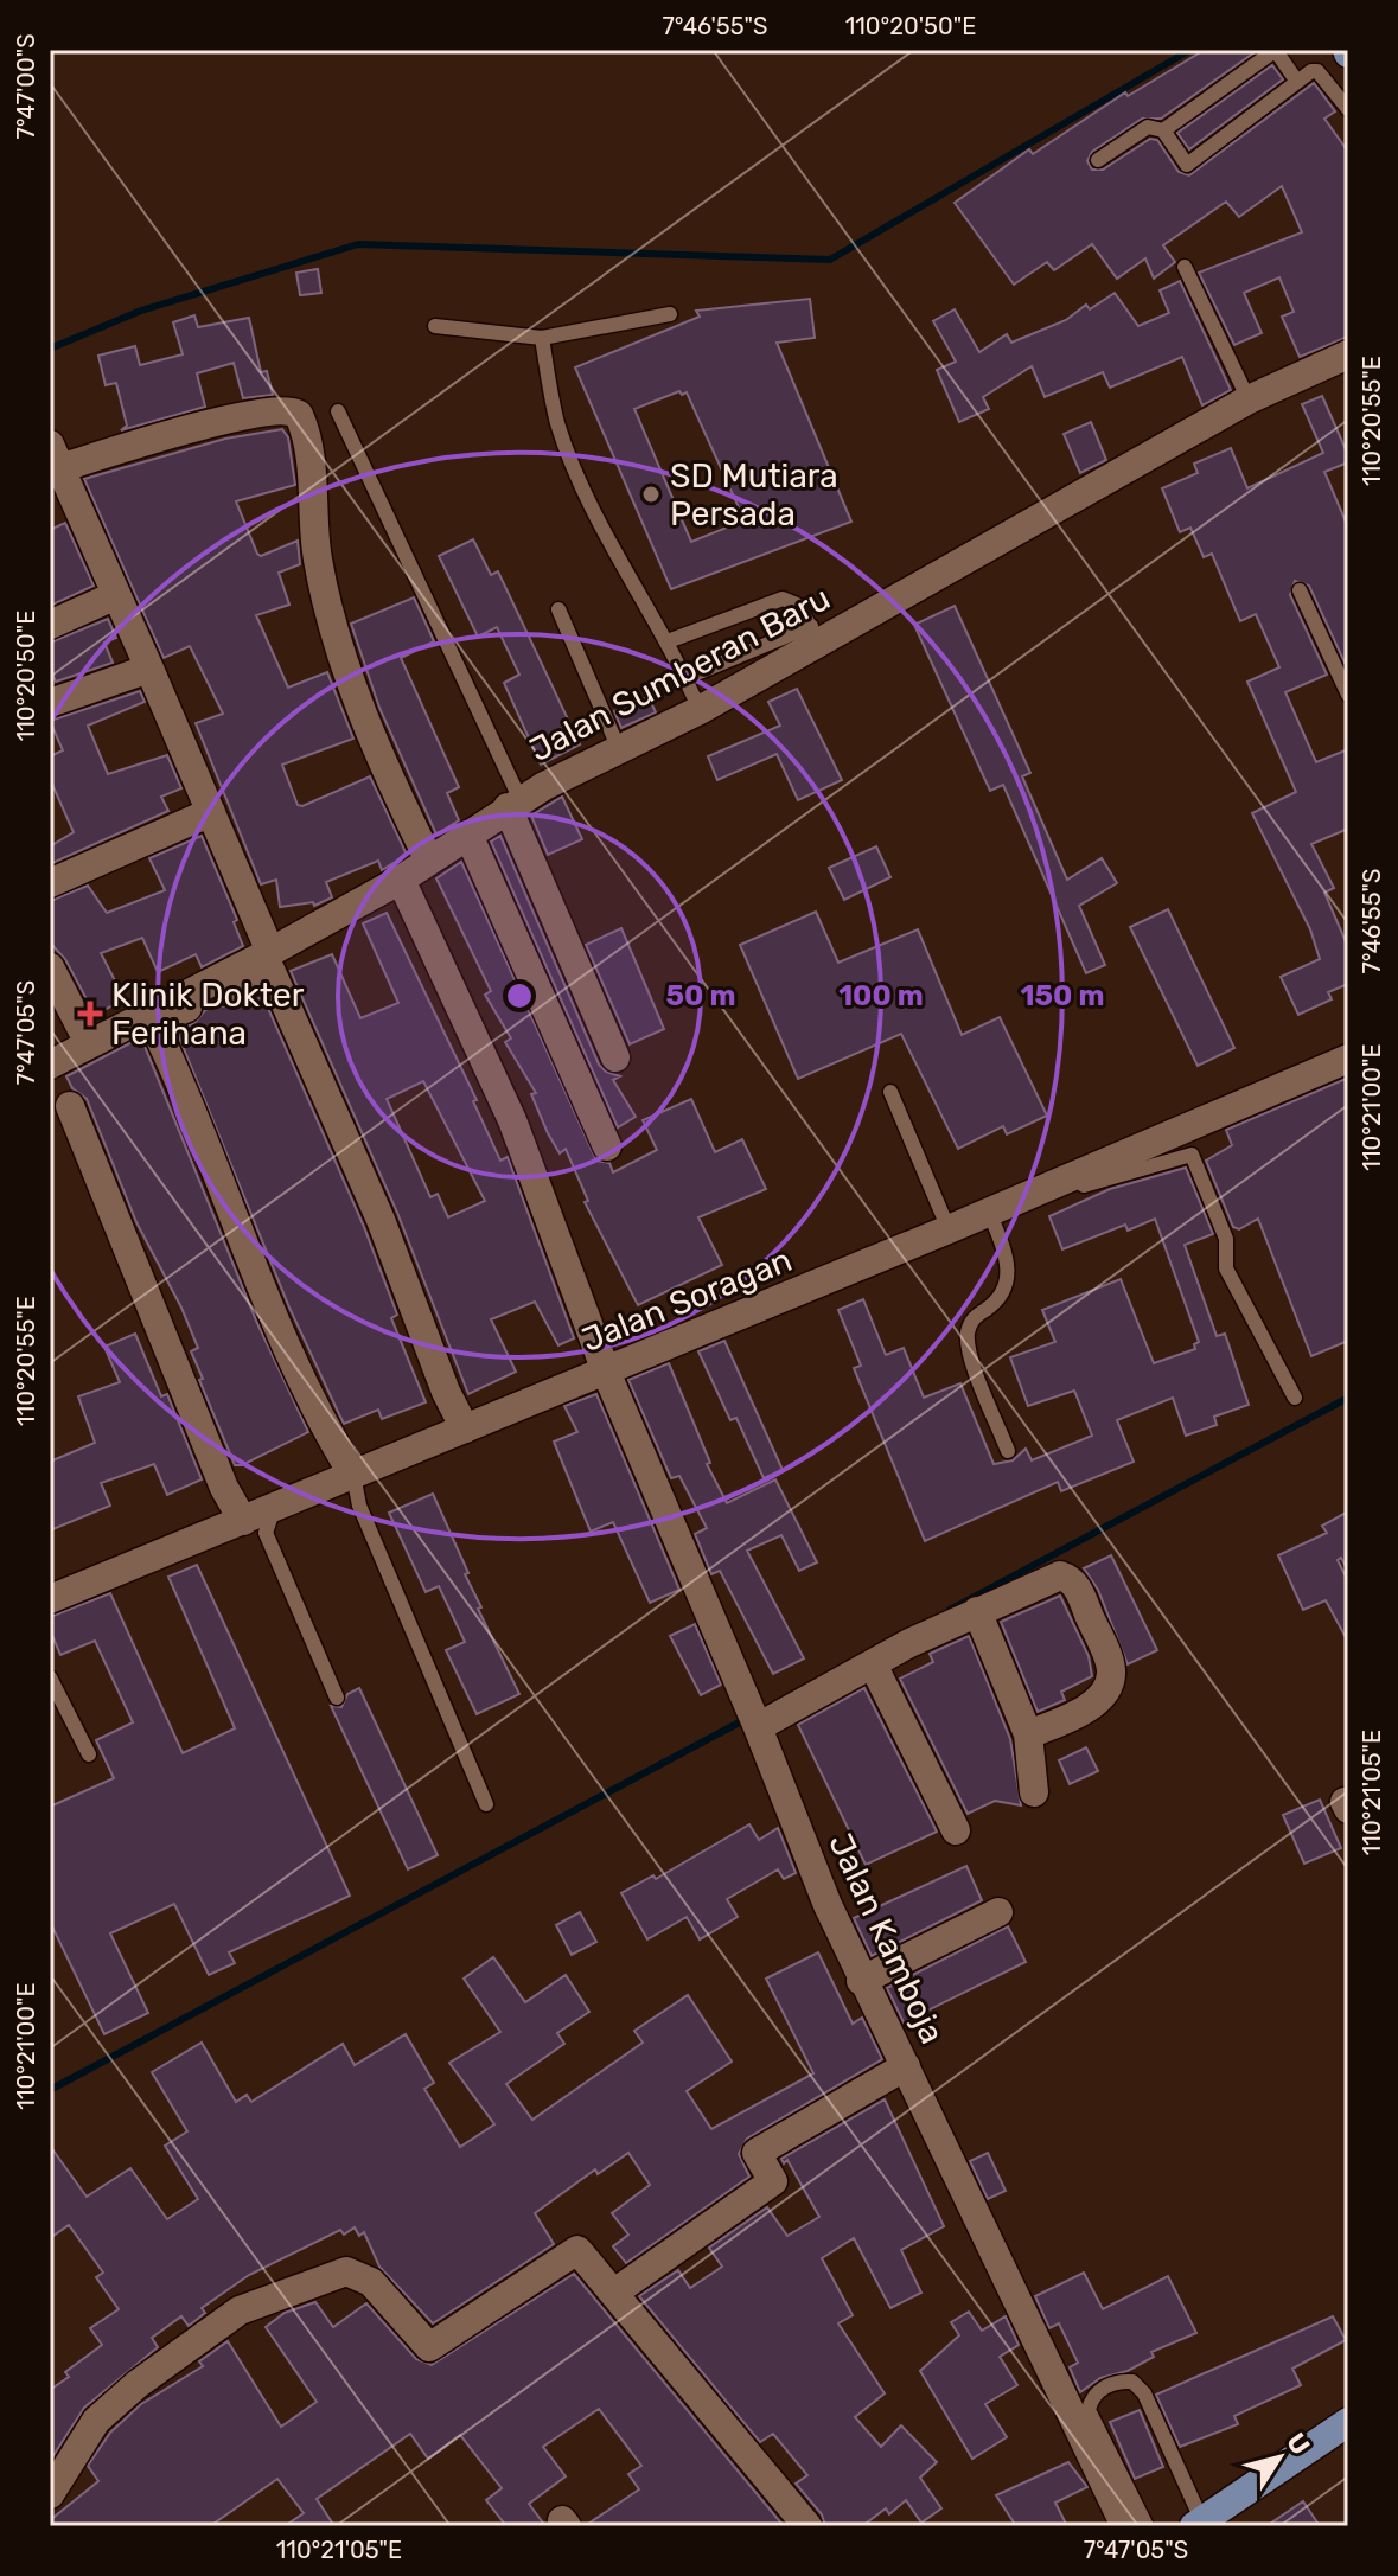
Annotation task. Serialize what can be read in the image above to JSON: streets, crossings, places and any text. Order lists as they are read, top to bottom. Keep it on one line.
{"streets":{"street":["Jalan Sumberan Baru","Jalan Soragan","Jalan Kamboja"]},"crossings":[["Jalan Sumberan Baru","Jalan Kamboja"],["Jalan Soragan","Jalan Kamboja"]],"places":{"other":["SD Mutiara Persada"],"health":["Klinik Dokter Ferihana"]},"north":"top right","coordinates":["7°46'55\"S","110°20'50\"E","7°47'00\"S","110°20'55\"E","7°47'05\"S","110°21'00\"E","110°21'05\"E"],"rings":["50 m","100 m","150 m"]}
